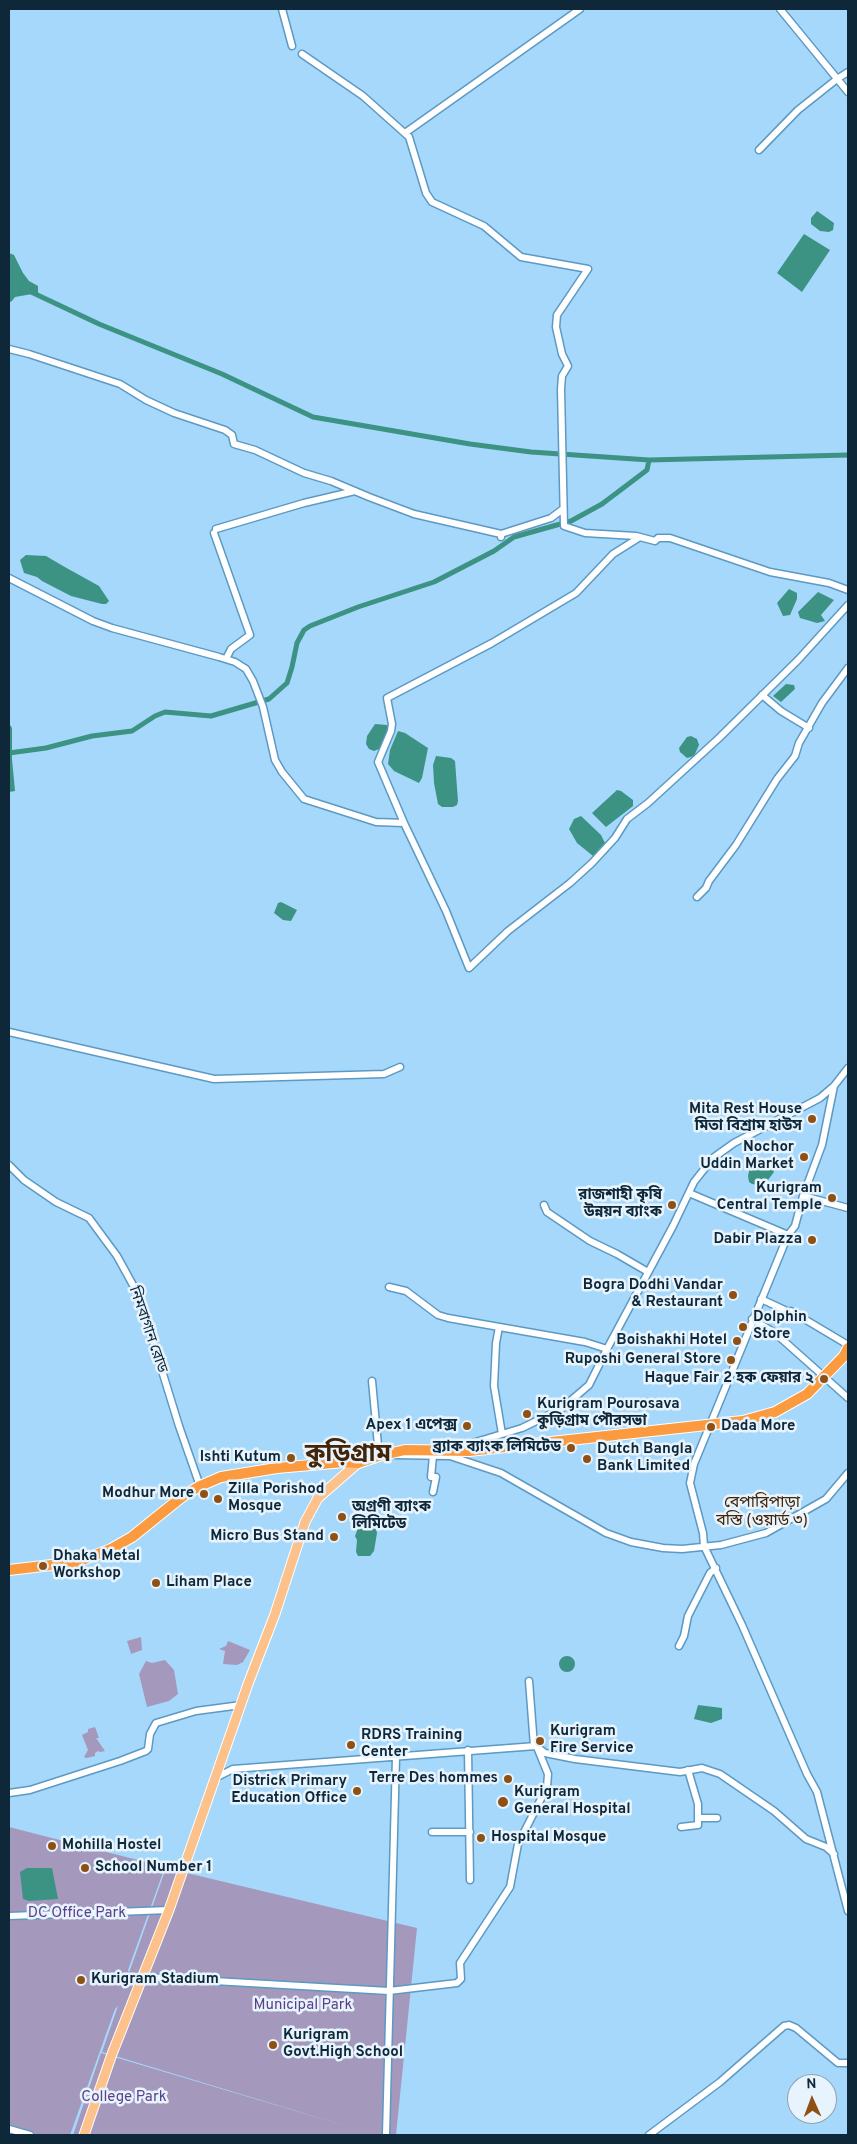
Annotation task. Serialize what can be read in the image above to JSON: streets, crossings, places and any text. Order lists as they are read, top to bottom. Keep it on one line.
{"streets":{"street":["নিমবাগান রোড"]},"districts":["কুড়িগ্রাম","বেপারিপাড়া বস্তি (ওয়ার্ড ৩)"],"parks":["DC Office Park","Municipal Park","College Park"],"places":["Mita Rest House মিতা বিশ্রাম হাউস","Nochor Uddin Market","Kurigram Central Temple","রাজশাহী কৃষি উন্নয়ন ব্যাংক","Dabir Plazza","Bogra Dodhi Vandar & Restaurant","Dolphin Store","Boishakhi Hotel","Ruposhi General Store","Haque Fair 2 হক ফেয়ার ২","Kurigram Pourosava কুড়িগ্রাম পৌরসভা","Apex 1 এপেক্স","Dada More","ব্র্যাক ব্যাংক লিমিটেড","Ishti Kutum","Dutch Bangla Bank Limited","Modhur More","Zilla Porishod Mosque","অগ্রণী ব্যাংক লিমিটেড","Micro Bus Stand","Dhaka Metal Workshop","Liham Place","Kurigram Fire Service","RDRS Training Center","Terre Des hommes","Districk Primary Education Office","Kurigram General Hospital","Hospital Mosque","Mohilla Hostel","School Number 1","Kurigram Stadium","Kurigram Govt.High School"],"north":"top"}
